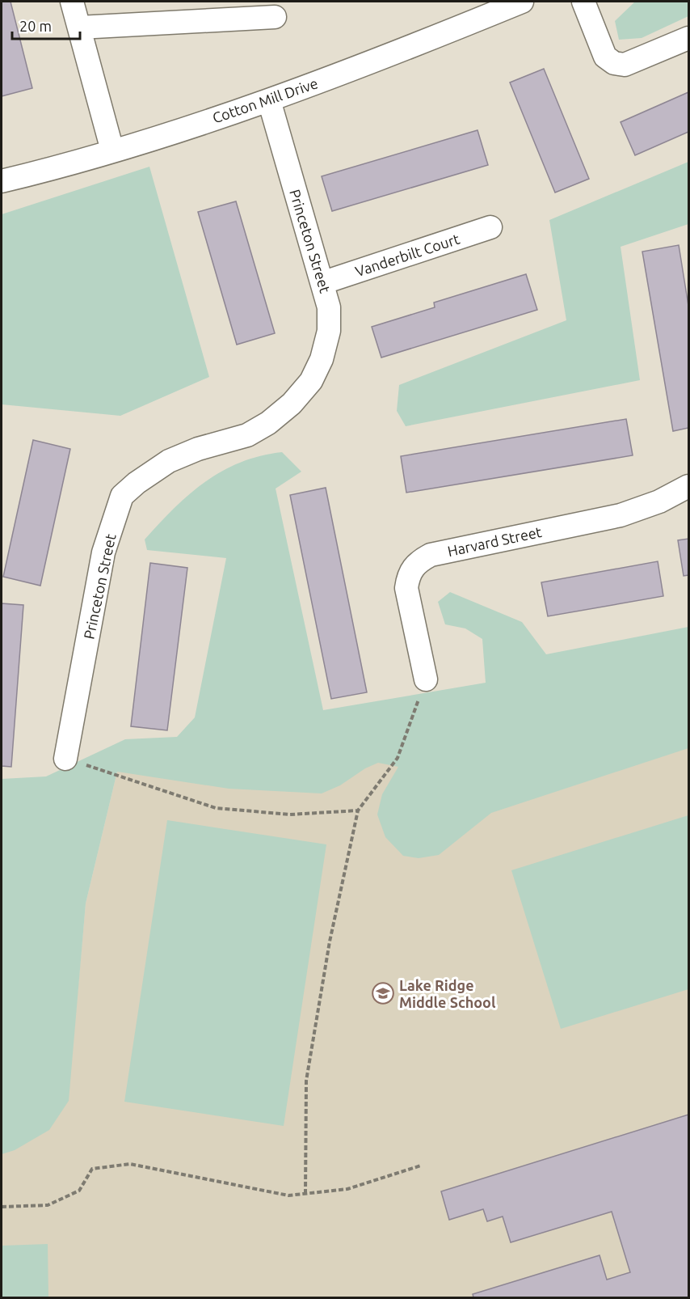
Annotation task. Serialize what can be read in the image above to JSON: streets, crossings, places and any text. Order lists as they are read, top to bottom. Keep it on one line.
{"streets":{"street":["Cotton Mill Drive","Princeton Street","Vanderbilt Court","Harvard Street"]},"crossings":[["Cotton Mill Drive","Princeton Street"],["Princeton Street","Vanderbilt Court"]],"places":{"school or university":["Lake Ridge Middle School"]},"scale_bar":"20 m"}
